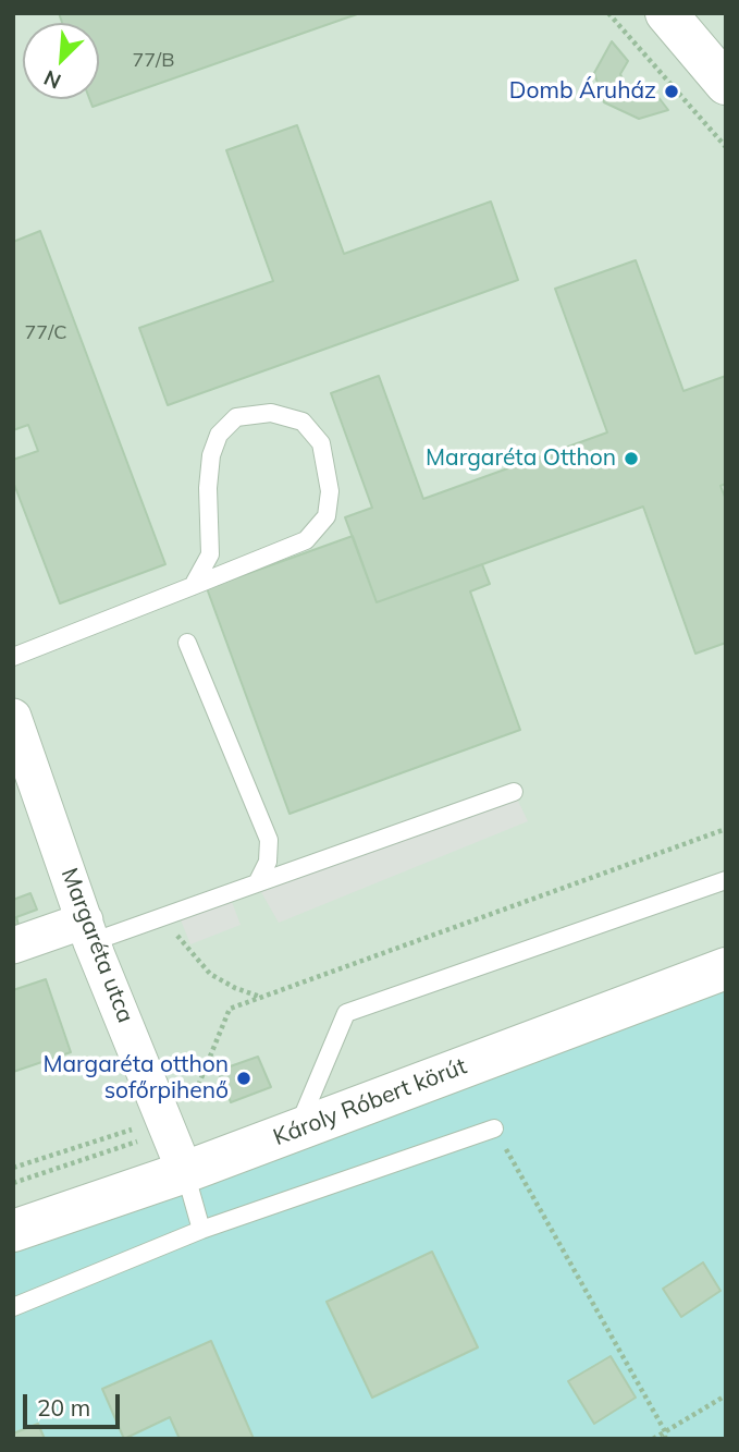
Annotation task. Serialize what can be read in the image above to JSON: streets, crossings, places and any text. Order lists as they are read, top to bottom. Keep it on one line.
{"streets":{"street":["Margaréta utca","Károly Róbert körút"]},"crossings":[["Margaréta utca","Károly Róbert körút"]],"places":["Domb Áruház","Margaréta Otthon","Margaréta otthon sofőrpihenő"],"house_numbers":["77/B","77/C"],"scale_bar":"20 m","north":"bottom left"}
